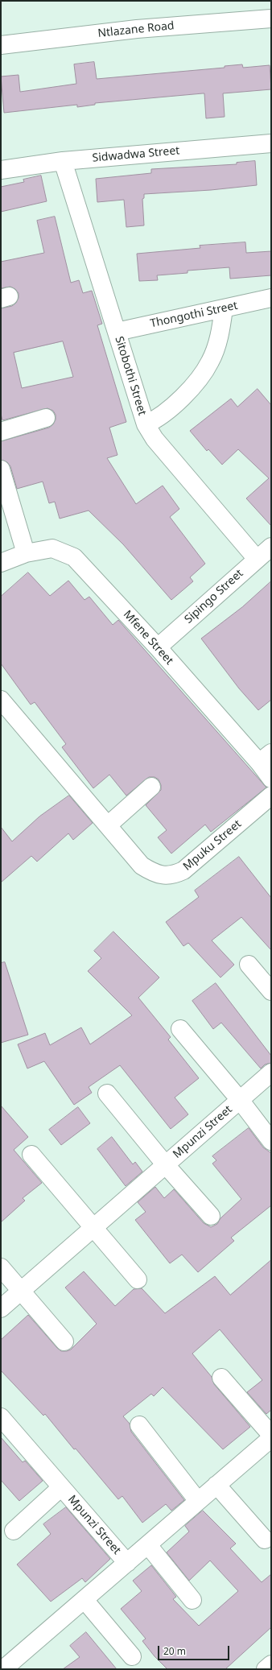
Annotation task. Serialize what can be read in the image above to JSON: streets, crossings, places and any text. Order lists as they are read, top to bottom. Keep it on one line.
{"streets":{"street":["Ntlazane Road","Sidwadwa Street","Thongothi Street","Sitobothi Street","Sipingo Street","Mfene Street","Mpuku Street","Mpunzi Street"]},"crossings":[["Sidwadwa Street","Sitobothi Street"],["Thongothi Street","Sitobothi Street"],["Sitobothi Street","Sipingo Street"],["Sipingo Street","Mfene Street"]],"scale_bar":"20 m"}
